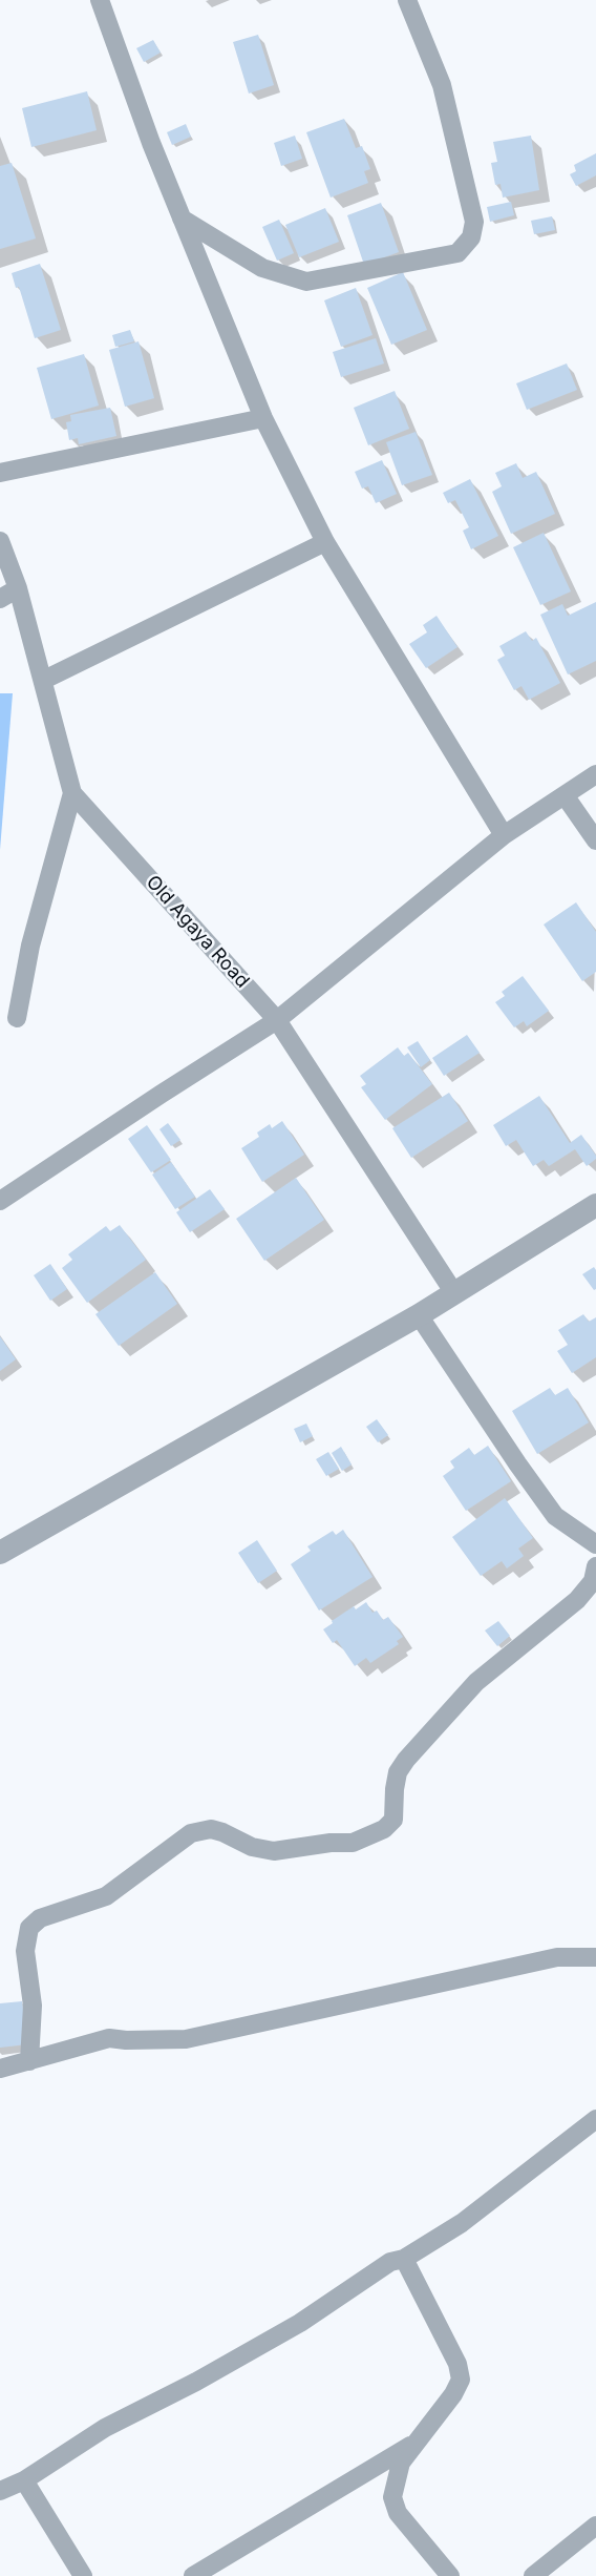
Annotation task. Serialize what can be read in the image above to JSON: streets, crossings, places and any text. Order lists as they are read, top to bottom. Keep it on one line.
{"streets":{"street":["Old Agaya Road"]}}
